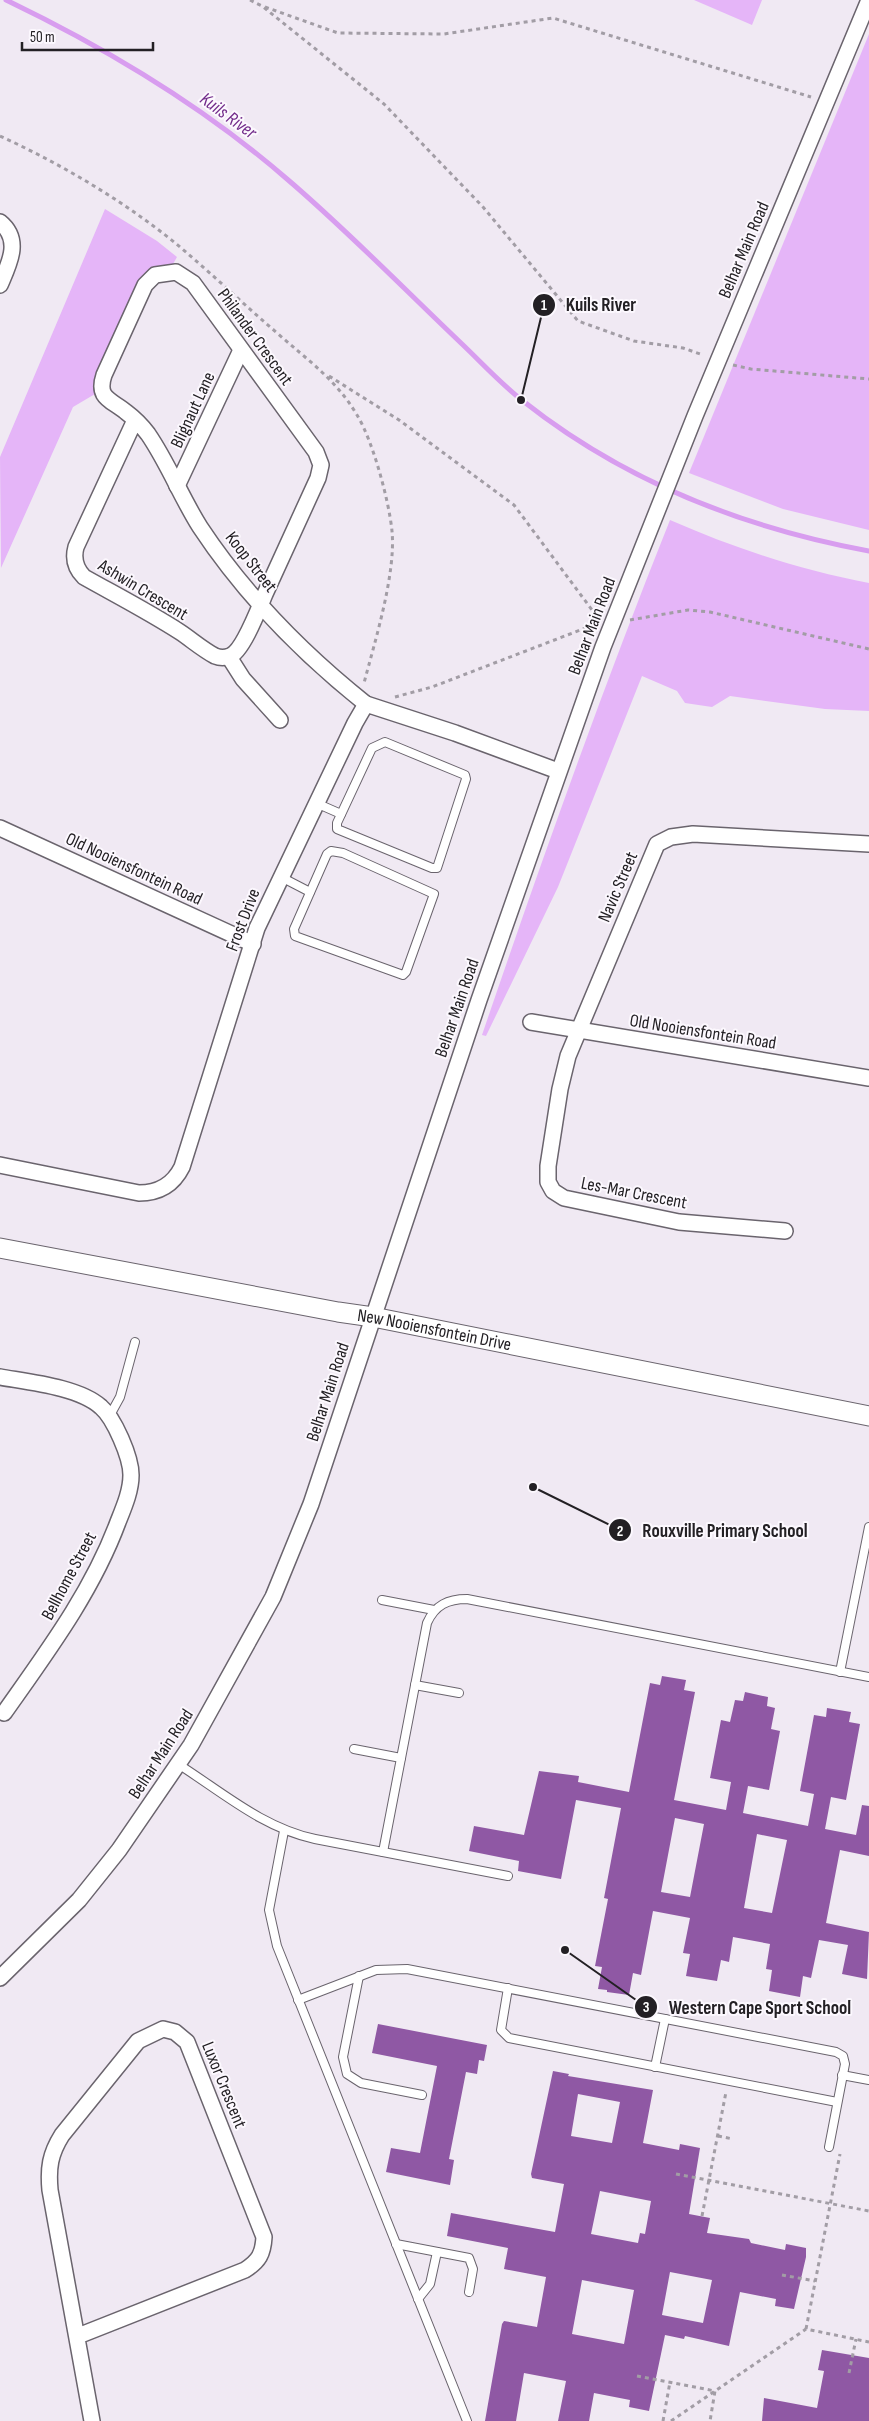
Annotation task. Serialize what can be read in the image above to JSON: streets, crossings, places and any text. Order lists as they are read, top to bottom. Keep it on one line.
{"streets":{"street":["Belhar Main Road","Philander Crescent","Blignaut Lane","Koop Street","Ashwin Crescent","Old Nooiensfontein Road","Navic Street","Frost Drive","Les-Mar Crescent","New Nooiensfontein Drive","Bellhome Street","Luxor Crescent"]},"crossings":[["Belhar Main Road","New Nooiensfontein Drive"],["Philander Crescent","Blignaut Lane"],["Philander Crescent","Koop Street"],["Philander Crescent","Ashwin Crescent"],["Blignaut Lane","Koop Street"],["Koop Street","Ashwin Crescent"],["Koop Street","Frost Drive"],["Old Nooiensfontein Road","Navic Street"],["Old Nooiensfontein Road","Frost Drive"],["Old Nooiensfontein Road","Les-Mar Crescent"],["Navic Street","Les-Mar Crescent"]],"water":["Kuils River"],"places":["Kuils River","Rouxville Primary School","Western Cape Sport School"],"scale_bar":"50 m"}
